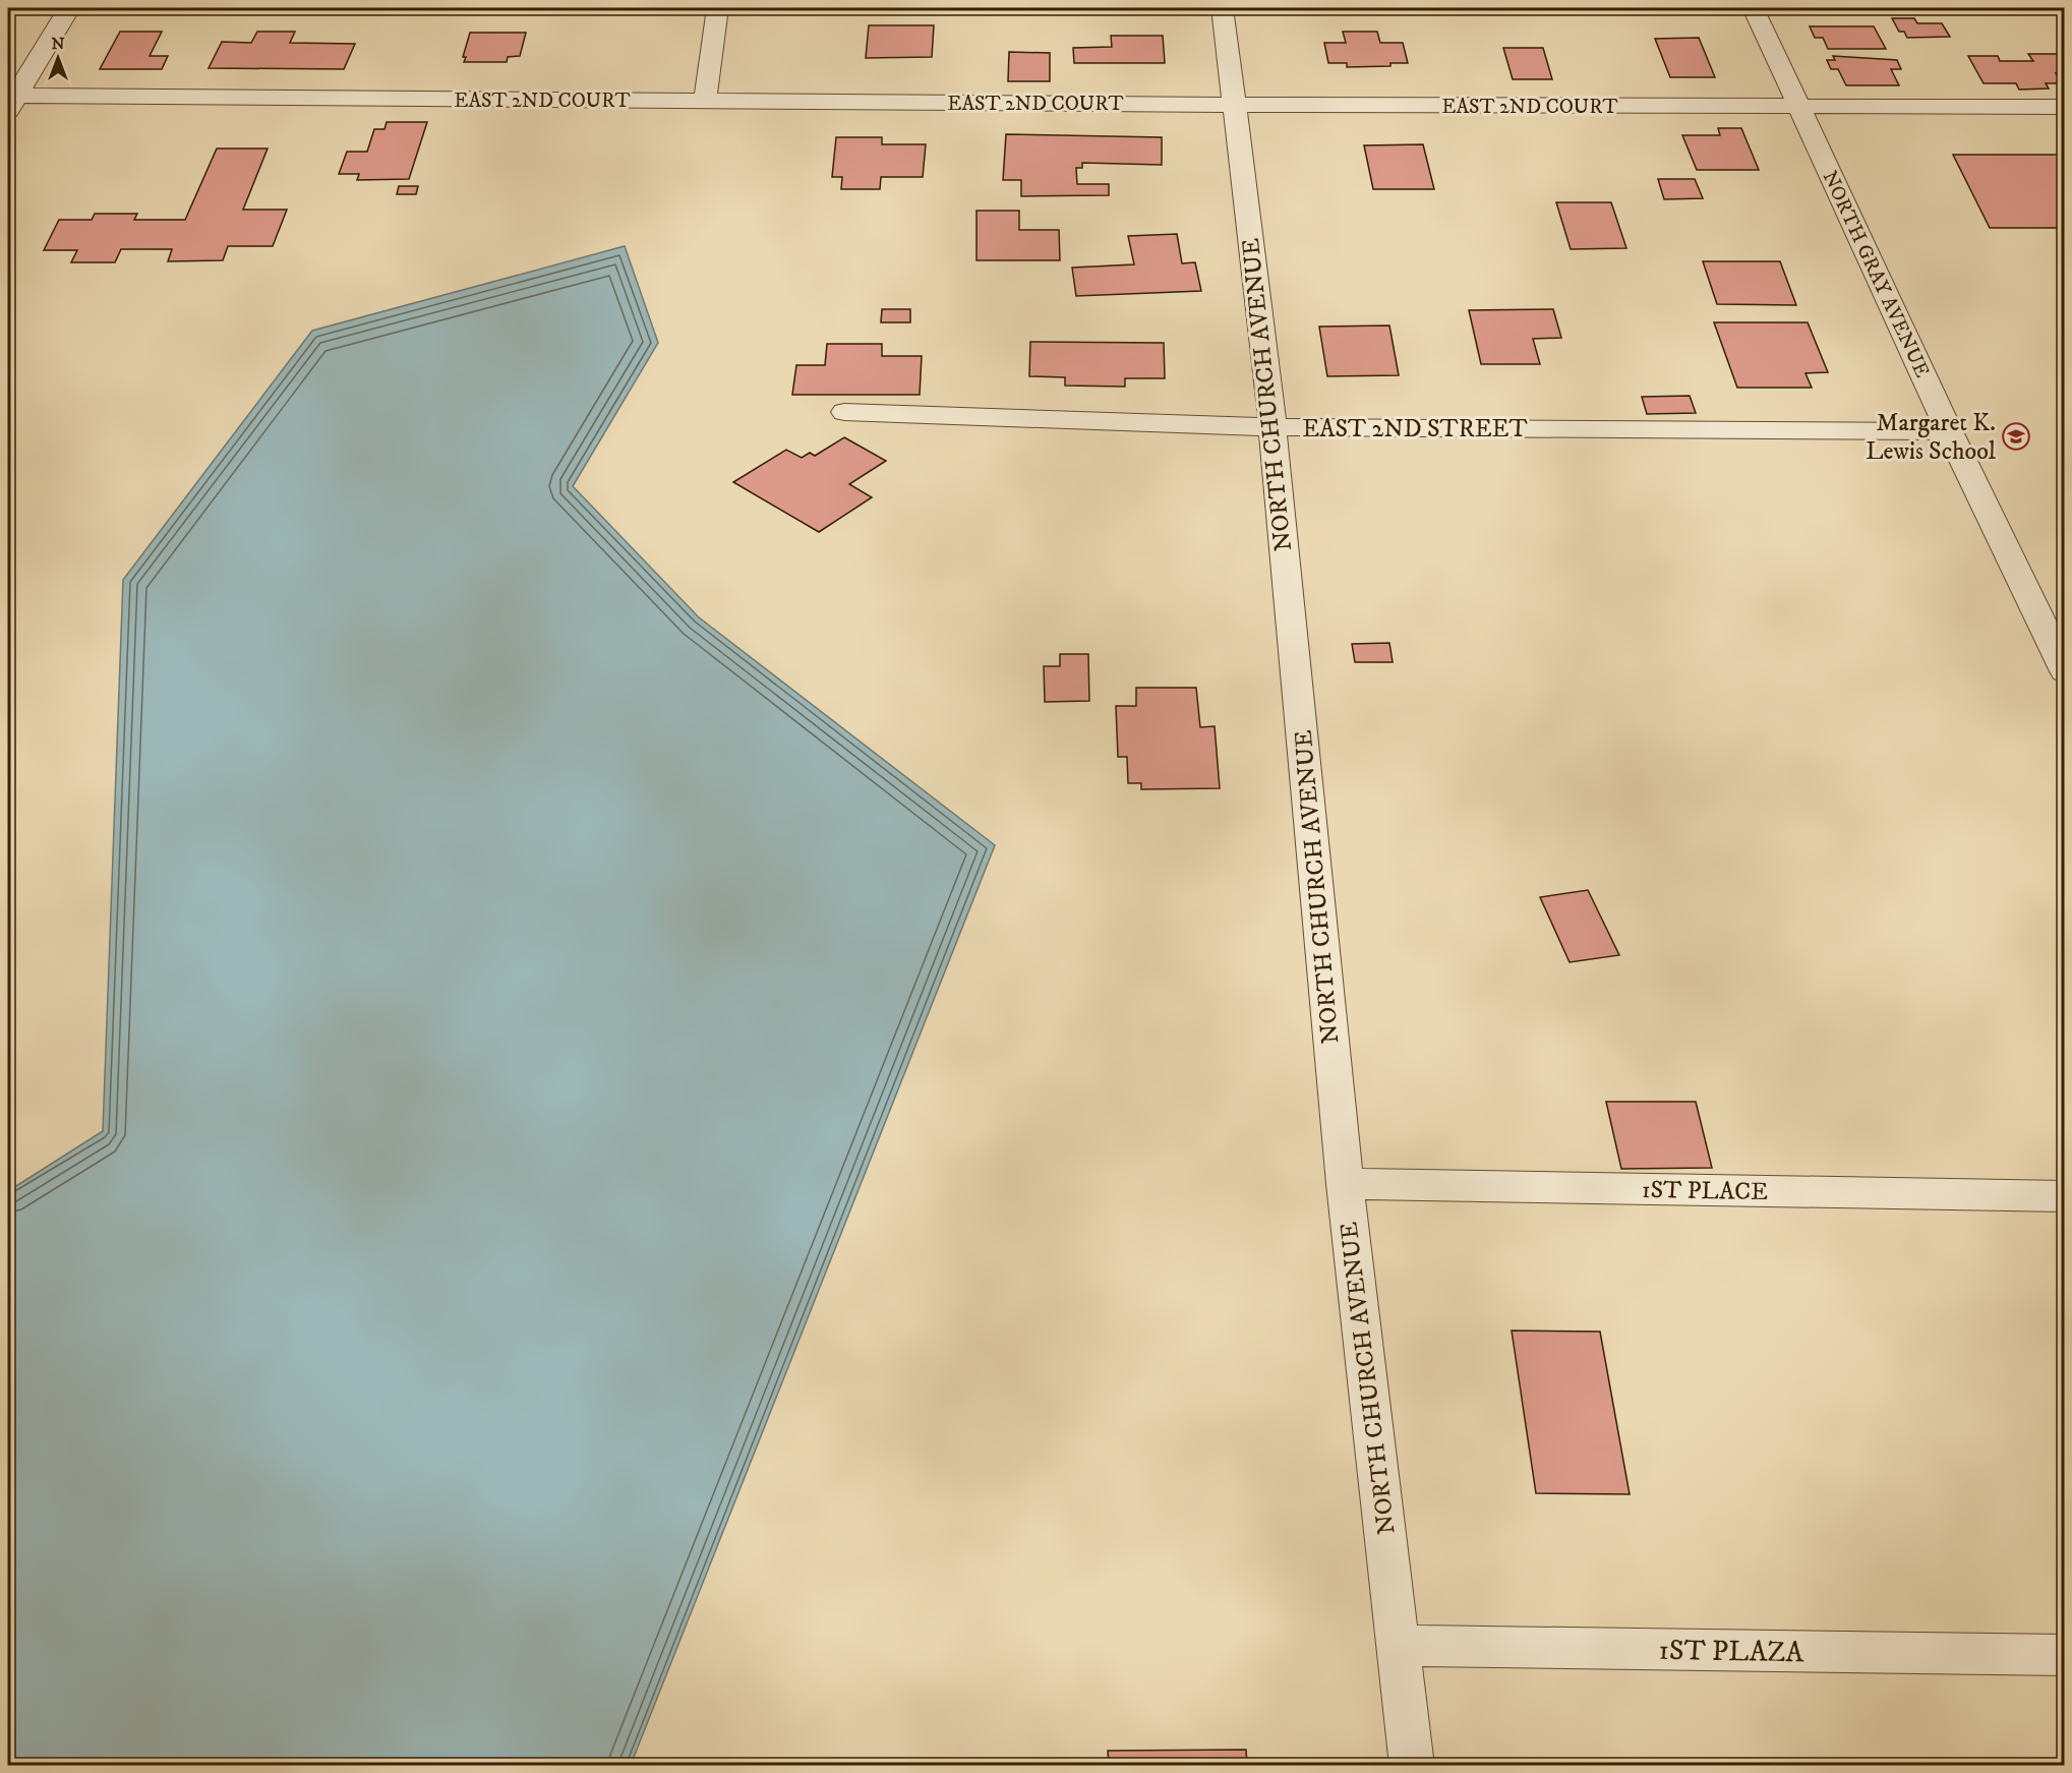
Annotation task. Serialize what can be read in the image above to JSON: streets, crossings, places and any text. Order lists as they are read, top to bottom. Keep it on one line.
{"streets":{"street":["EAST 2ND COURT","NORTH GRAY AVENUE","NORTH CHURCH AVENUE","EAST 2ND STREET","1ST PLACE","1ST PLAZA"]},"crossings":[["EAST 2ND COURT","NORTH GRAY AVENUE"],["EAST 2ND COURT","NORTH CHURCH AVENUE"],["NORTH GRAY AVENUE","EAST 2ND STREET"],["NORTH CHURCH AVENUE","EAST 2ND STREET"],["NORTH CHURCH AVENUE","1ST PLACE"],["NORTH CHURCH AVENUE","1ST PLAZA"]],"places":{"school or university":["Margaret K. Lewis School"]},"north":"top"}
